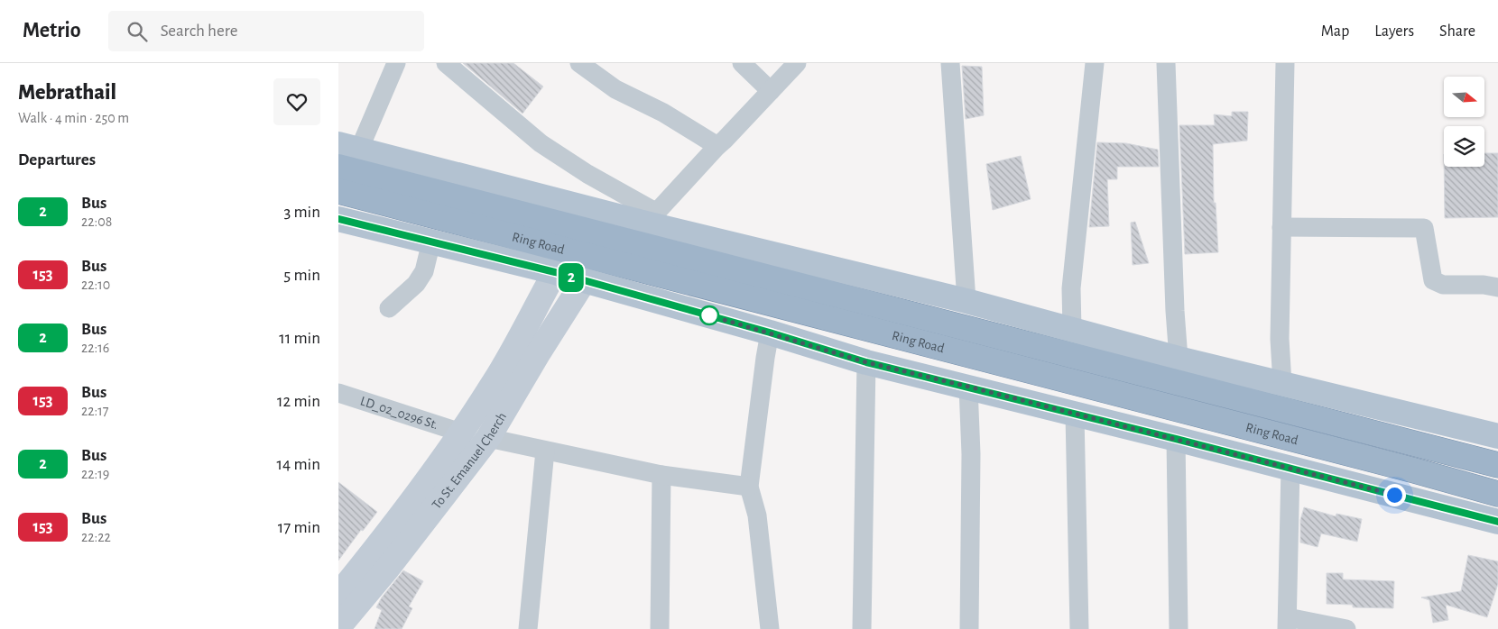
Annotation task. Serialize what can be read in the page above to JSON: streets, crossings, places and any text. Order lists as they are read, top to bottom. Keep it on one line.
{"streets":{"highway":["Ring Road"],"main road":["To St. Emanuel Cherch"],"street":["LD_02_0296 St."]},"crossings":[["LD_02_0296 St.","To St. Emanuel Cherch"]],"lines":["bus line 2"],"north":"right","page":{"header":"Metrio","search":"Search here","nav":["Map","Layers","Share"],"heading":[["Mebrathail","Walk · 4 min · 250 m"],"Departures"],"on_map":"2","list":[{"mark":"2","name":"Bus","note":"22:08","value":"3 min"},{"mark":"153","name":"Bus","note":"22:10","value":"5 min"},{"mark":"2","name":"Bus","note":"22:16","value":"11 min"},{"mark":"153","name":"Bus","note":"22:17","value":"12 min"},{"mark":"2","name":"Bus","note":"22:19","value":"14 min"},{"mark":"153","name":"Bus","note":"22:22","value":"17 min"}]}}
